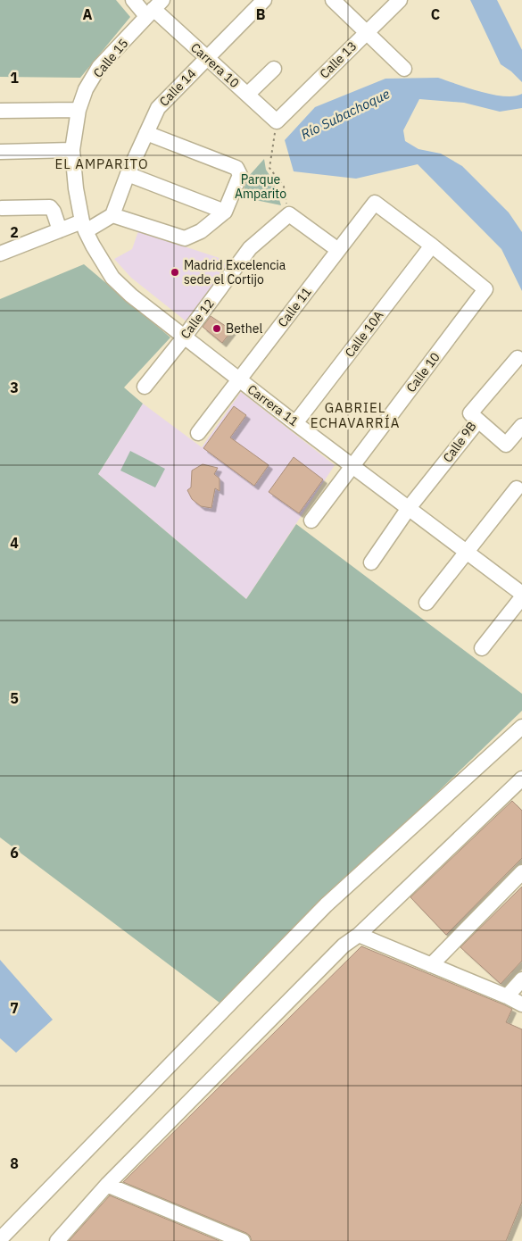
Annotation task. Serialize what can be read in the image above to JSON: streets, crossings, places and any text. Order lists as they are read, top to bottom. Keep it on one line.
{"streets":{"street":["Calle 15","Calle 13","Carrera 10","Calle 14","Calle 11","Calle 12","Calle 10A","Calle 10","Carrera 11","Calle 9B"]},"crossings":[["Calle 15","Carrera 10"],["Calle 15","Carrera 11"],["Calle 13","Carrera 10"],["Carrera 10","Calle 14"],["Calle 11","Calle 10A"],["Calle 11","Calle 10"],["Calle 11","Carrera 11"],["Calle 12","Carrera 11"],["Calle 10A","Calle 10"],["Calle 10A","Carrera 11"],["Calle 10","Carrera 11"],["Carrera 11","Calle 9B"]],"districts":["EL AMPARITO","GABRIEL ECHAVARRÍA"],"water":["Río Subachoque"],"parks":["Parque Amparito"],"places":["Madrid Excelencia sede el Cortijo","Bethel"],"grid":{"columns":["A","B","C"],"rows":["1","2","3","4","5","6","7","8"]}}
